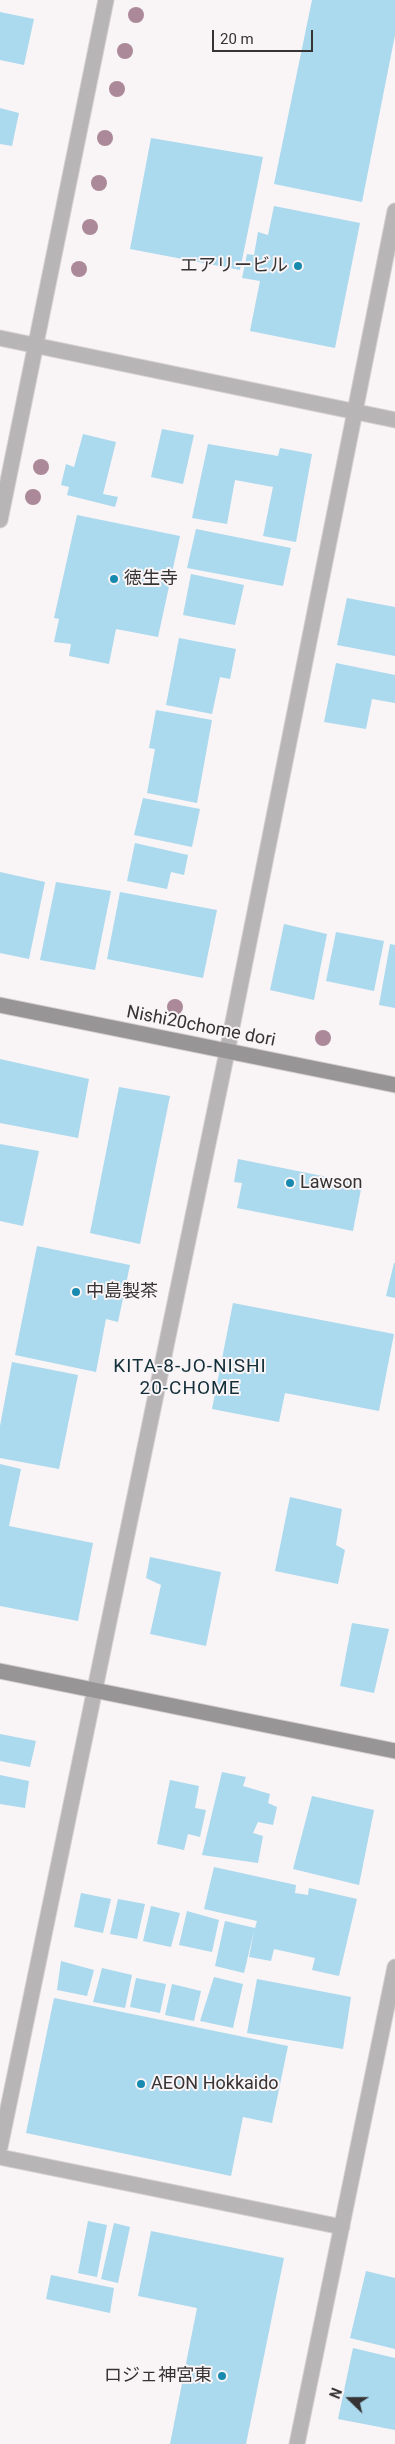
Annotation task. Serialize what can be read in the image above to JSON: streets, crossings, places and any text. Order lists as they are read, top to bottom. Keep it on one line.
{"streets":{"street":["Nishi20chome dori"]},"districts":["KITA-8-JO-NISHI 20-CHOME"],"places":["エアリービル","徳生寺","Lawson","中島製茶","AEON Hokkaido","ロジェ神宮東"],"scale_bar":"20 m","north":"left"}
